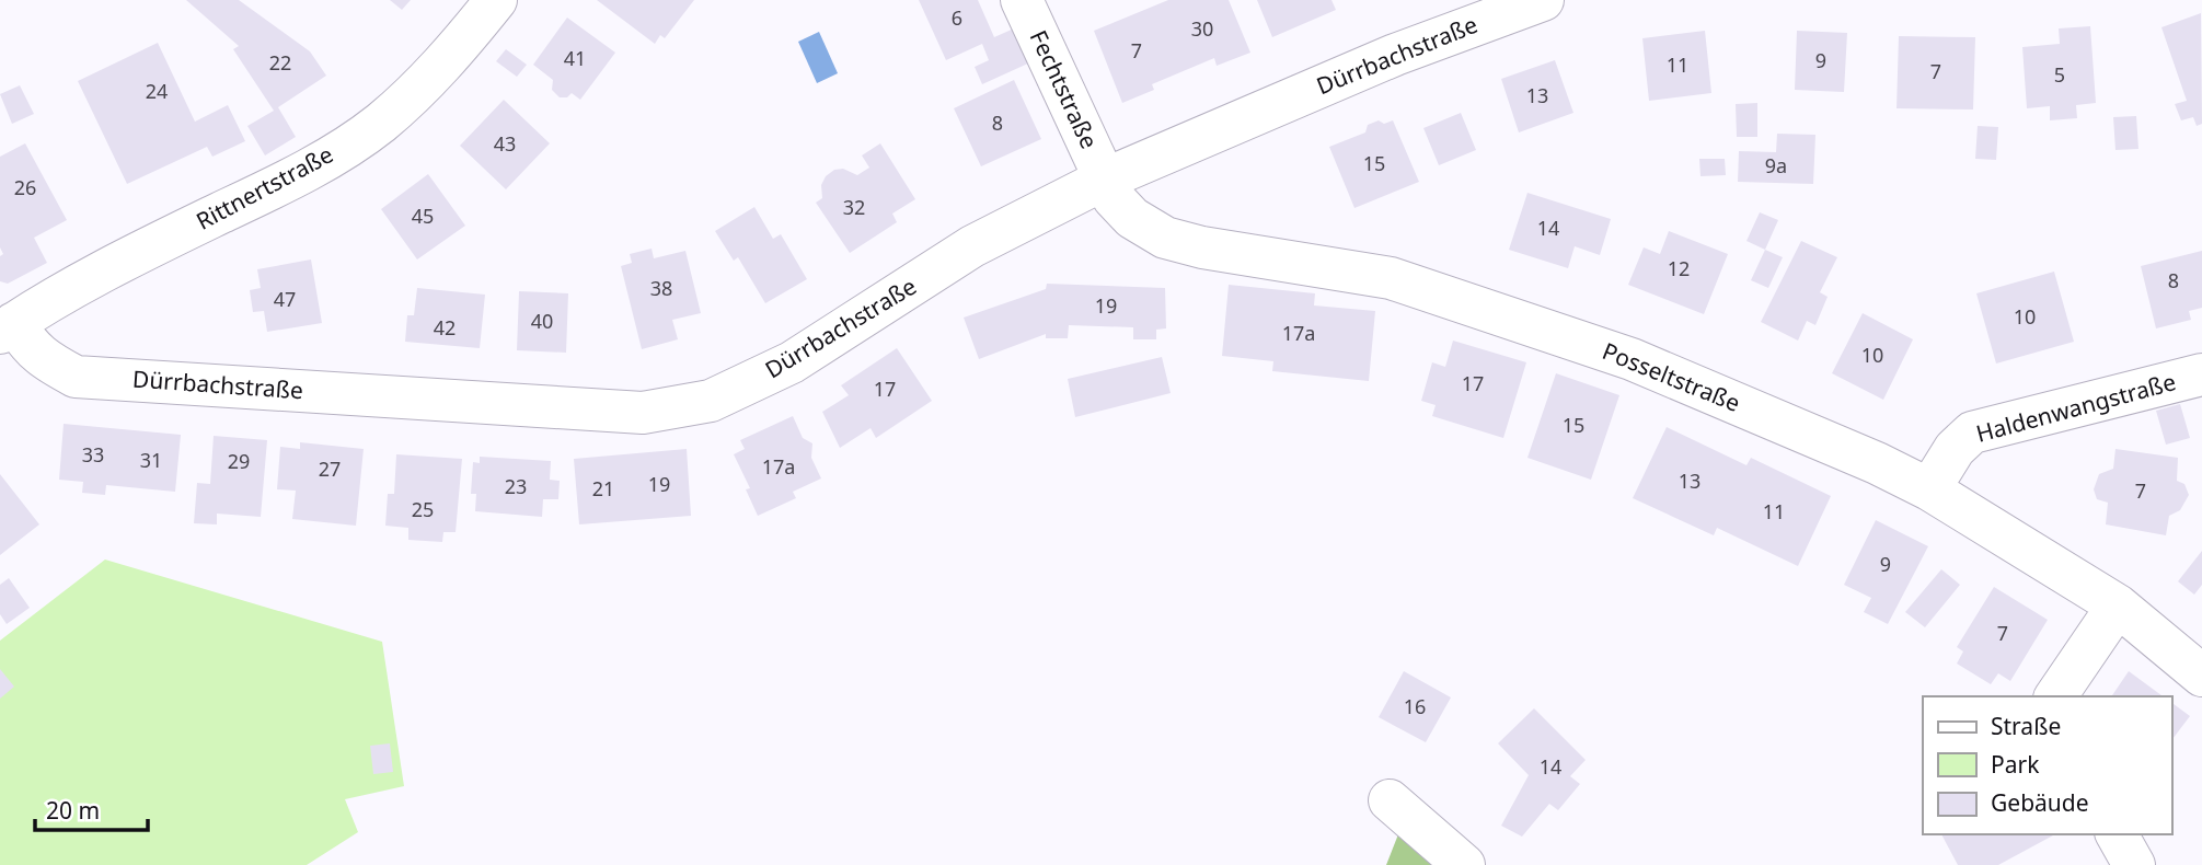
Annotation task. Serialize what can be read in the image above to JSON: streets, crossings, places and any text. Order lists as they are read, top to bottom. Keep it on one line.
{"streets":{"street":["Dürrbachstraße","Fechtstraße","Rittnertstraße","Posseltstraße","Haldenwangstraße"]},"crossings":[["Dürrbachstraße","Fechtstraße"],["Dürrbachstraße","Rittnertstraße"],["Dürrbachstraße","Posseltstraße"],["Fechtstraße","Posseltstraße"],["Posseltstraße","Haldenwangstraße"]],"house_numbers":["6","30","7","41","9","22","11","7","5","24","13","8","43","15","9a","26","32","45","14","12","8","38","47","19","10","40","42","17a","10","17","17","15","33","31","29","17a","27","13","19","23","21","7","25","11","9","7","16","14"],"legend":["Straße","Park","Gebäude"],"scale_bar":"20 m"}
